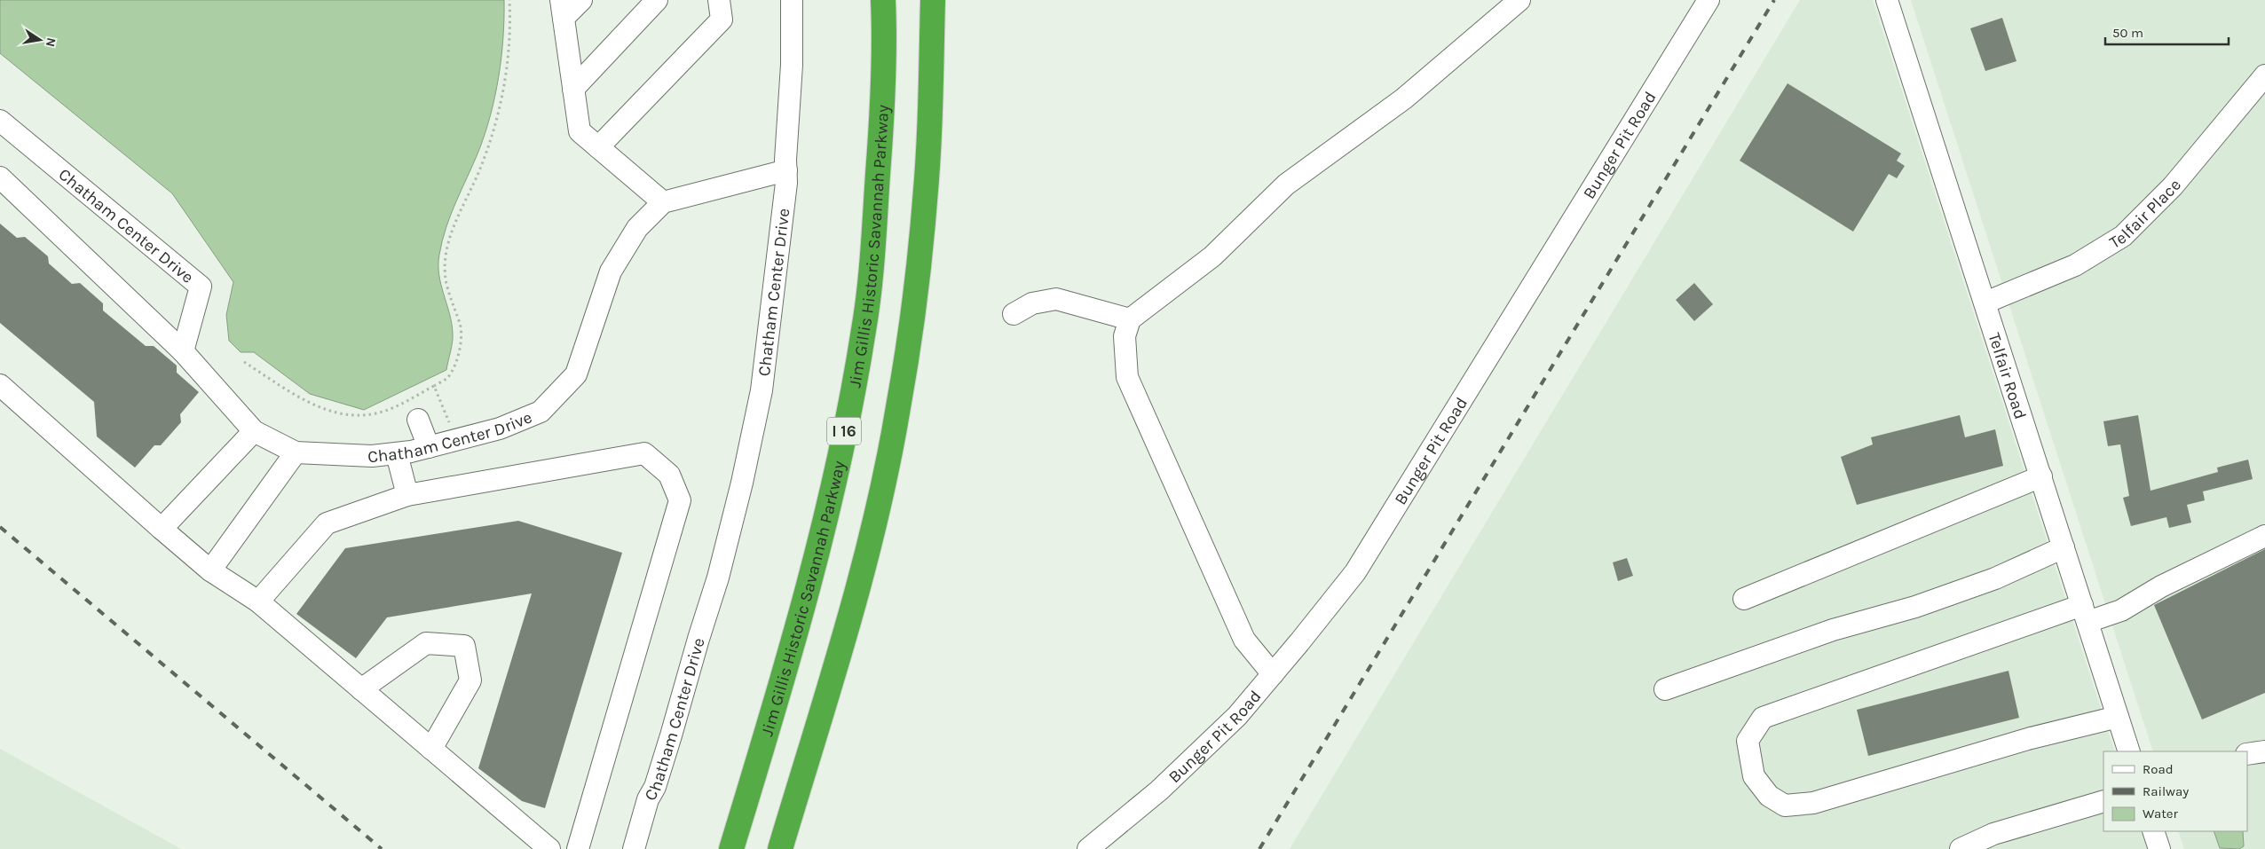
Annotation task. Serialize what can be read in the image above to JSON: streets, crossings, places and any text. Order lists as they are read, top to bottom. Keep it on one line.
{"streets":{"highway":["Jim Gillis Historic Savannah Parkway","I 16"],"street":["Bunger Pit Road","Telfair Place","Chatham Center Drive","Telfair Road"]},"crossings":[["Telfair Place","Telfair Road"]],"legend":["Road","Railway","Water"],"scale_bar":"50 m","north":"right"}
